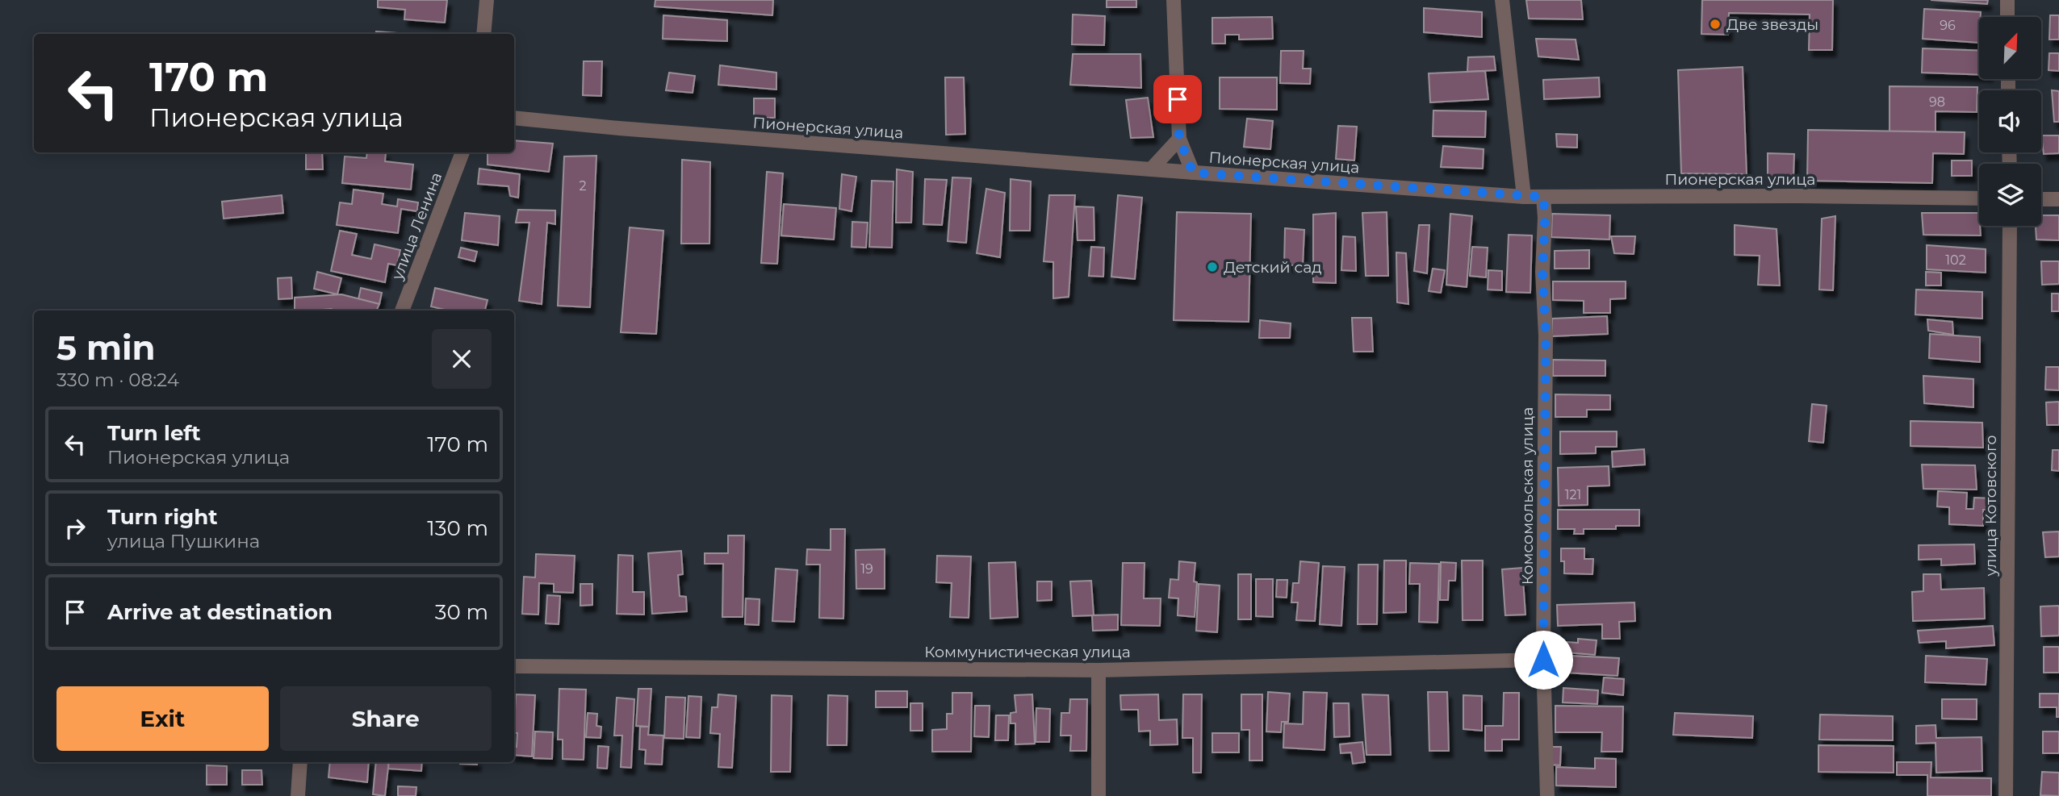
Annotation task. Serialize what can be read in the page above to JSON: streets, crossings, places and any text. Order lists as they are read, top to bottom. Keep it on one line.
{"streets":{"street":["Пионерская улица","улица Ленина","Комсомольская улица","улица Котовского","Коммунистическая улица"]},"crossings":[["Пионерская улица","Комсомольская улица"],["Комсомольская улица","Коммунистическая улица"]],"places":["Две звезды","Детский сад"],"house_numbers":["96","98","2","102","121","19"],"north":"top right","page":{"turn":["170 m","Пионерская улица"],"heading":["5 min","330 m · 08:24"],"list":[{"name":"Turn left","note":"Пионерская улица","value":"170 m"},{"name":"Turn right","note":"улица Пушкина","value":"130 m"},{"name":"Arrive at destination","value":"30 m"}],"buttons":["Exit","Share"]}}
